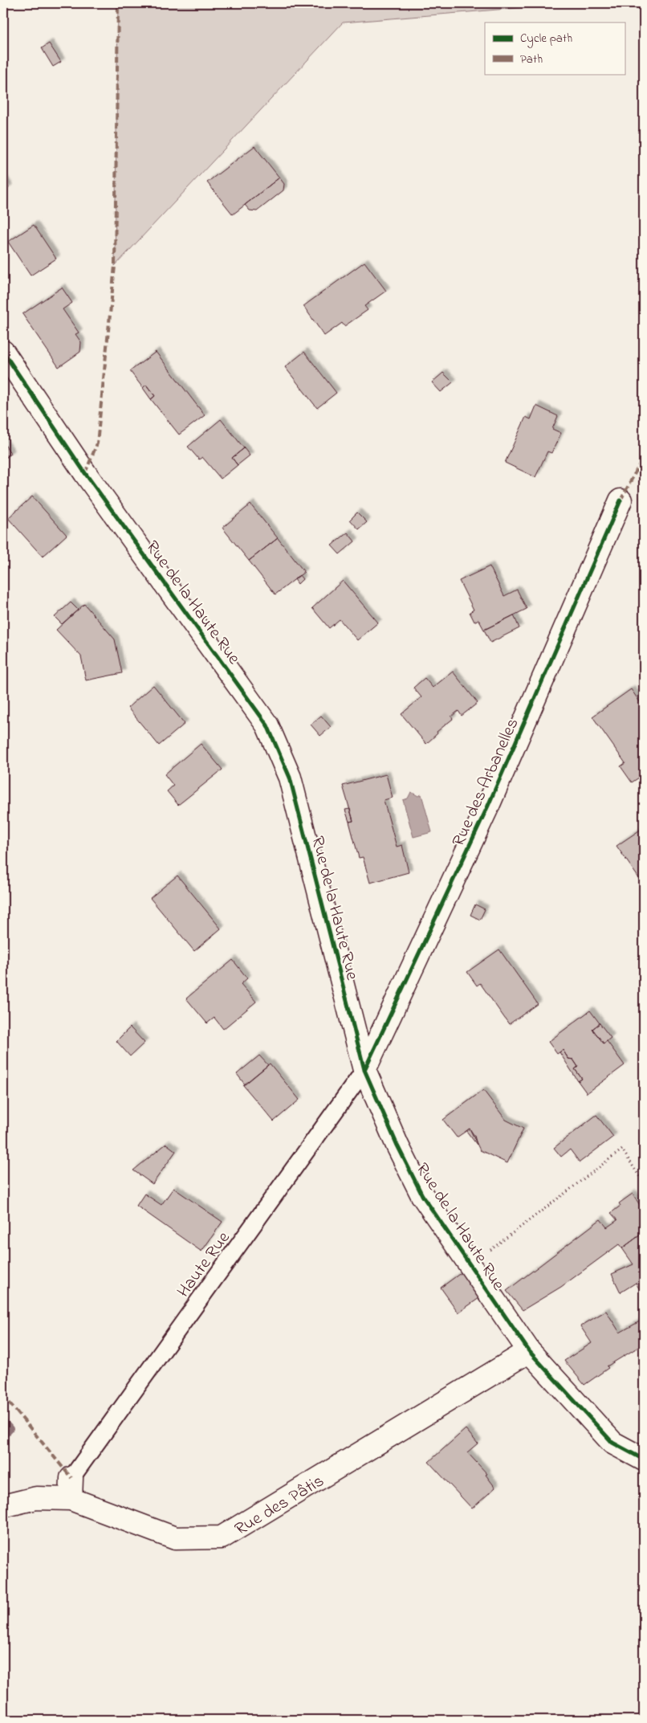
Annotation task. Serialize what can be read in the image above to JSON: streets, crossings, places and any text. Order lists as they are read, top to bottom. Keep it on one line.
{"streets":{"street":["Rue de la Haute Rue","Rue des Arbanelles","Rue des Pâtis"],"lane":["Haute Rue"]},"crossings":[["Rue de la Haute Rue","Rue des Arbanelles"],["Rue de la Haute Rue","Haute Rue"],["Rue de la Haute Rue","Rue des Pâtis"],["Rue des Arbanelles","Haute Rue"],["Haute Rue","Rue des Pâtis"]],"legend":["Cycle path","Path"]}
